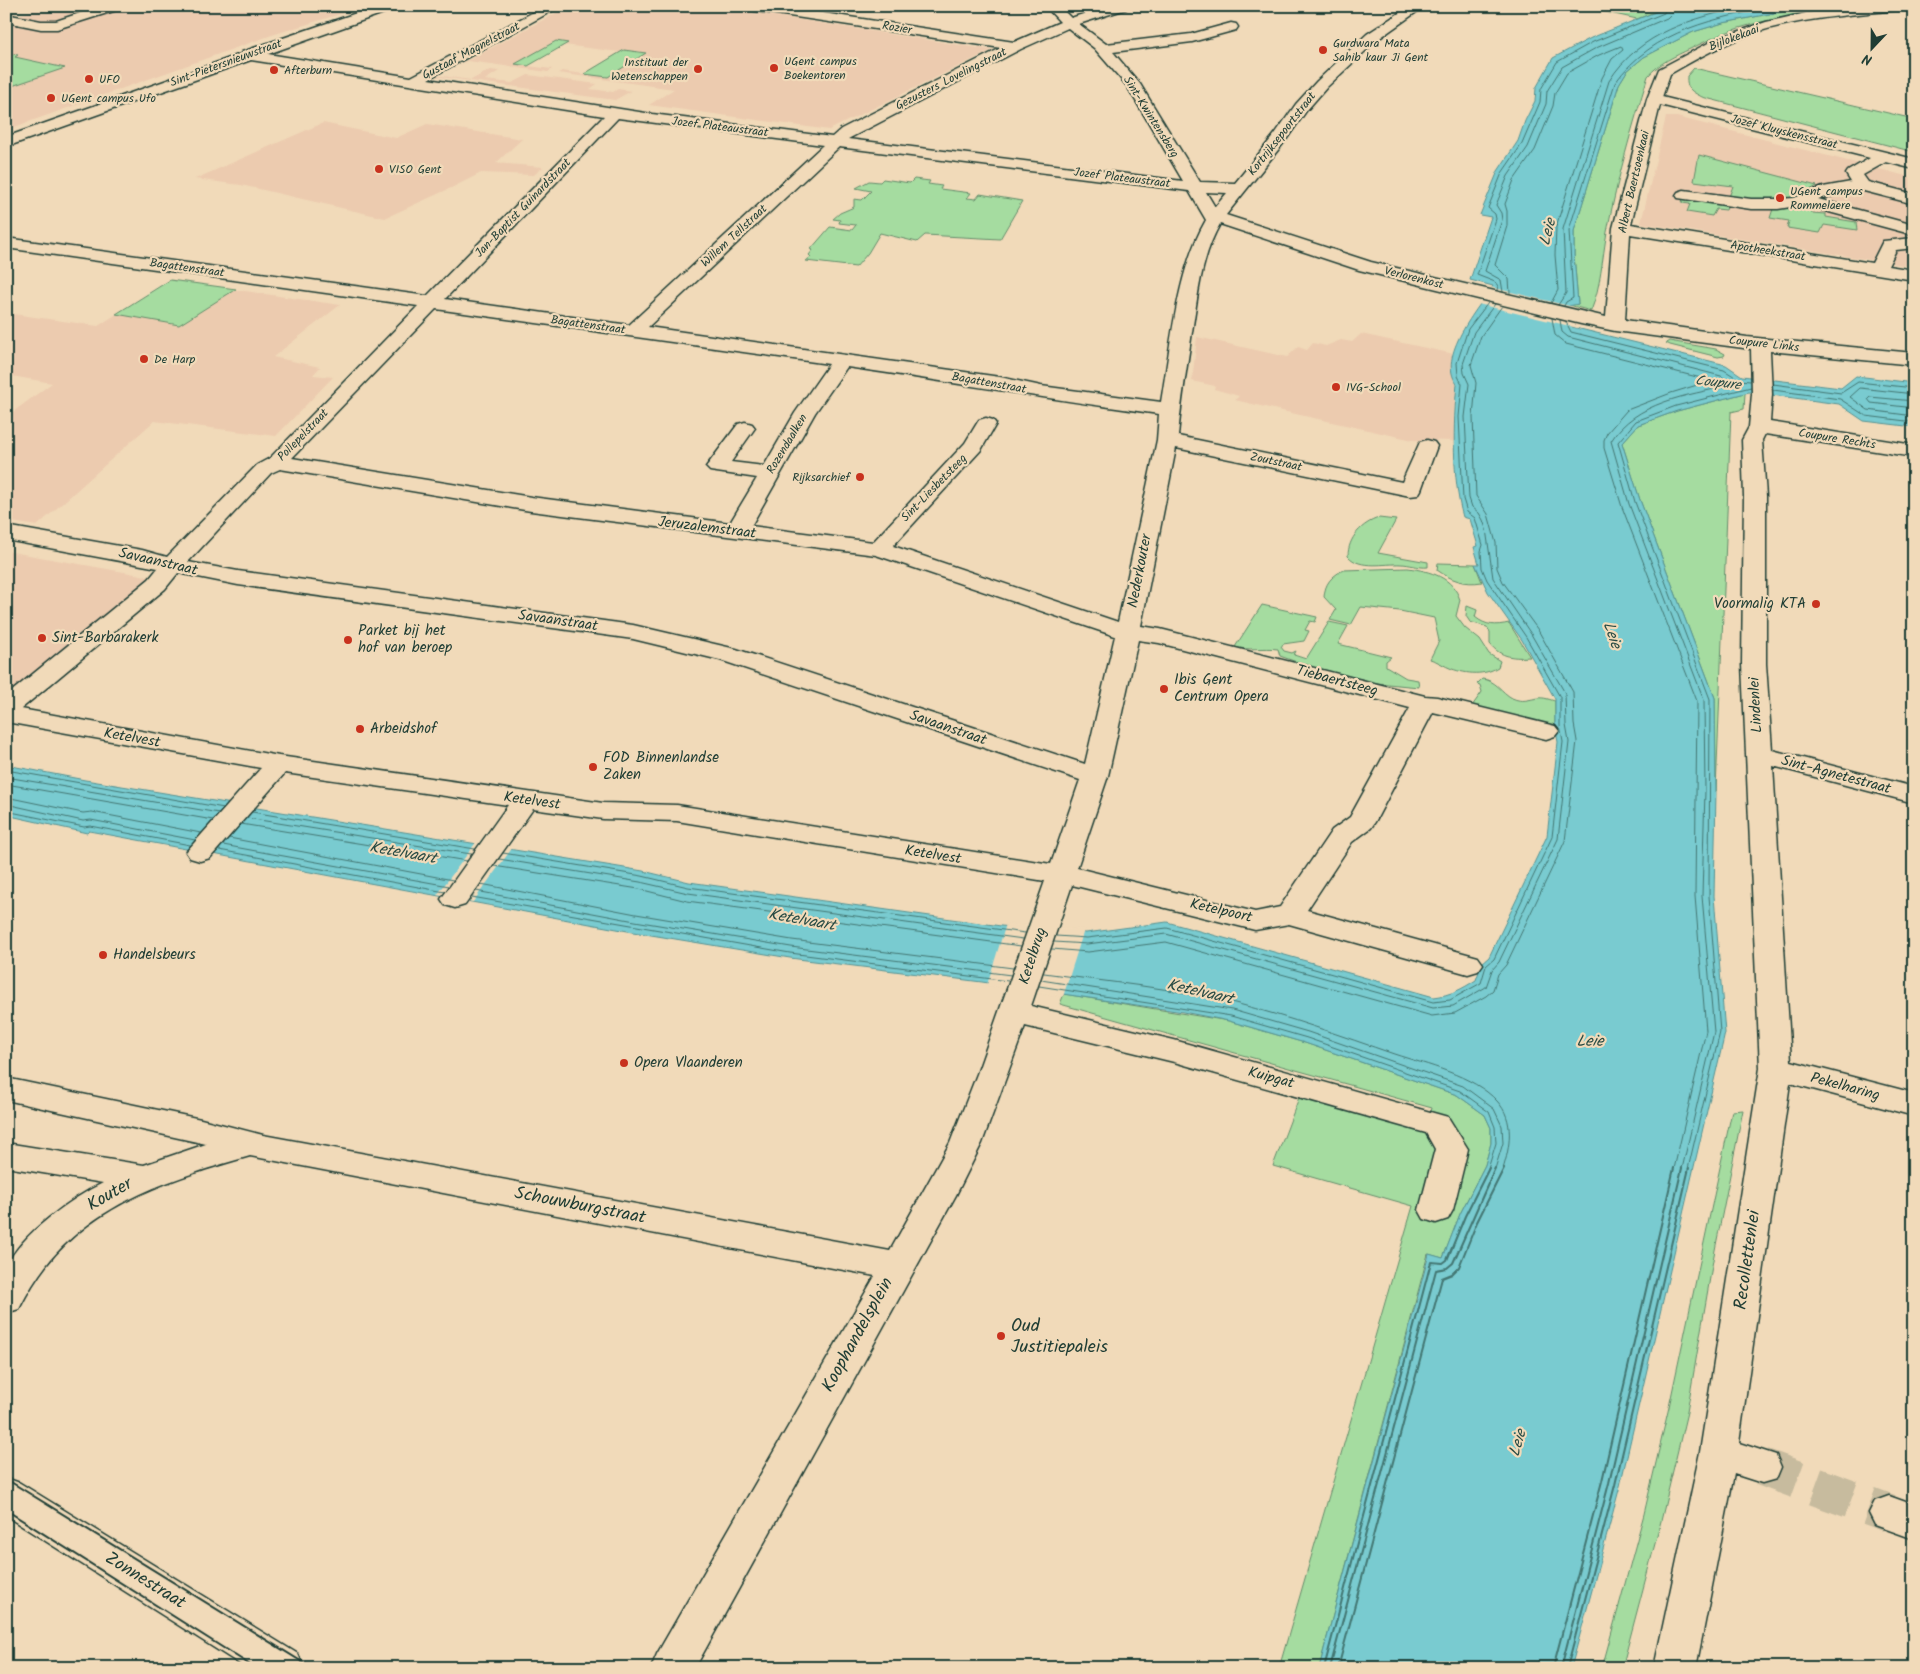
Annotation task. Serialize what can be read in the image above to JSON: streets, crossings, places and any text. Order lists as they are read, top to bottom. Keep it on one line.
{"streets":{"street":["Rozier","Bijlokekaai","Gustaaf Magnelstraat","Sint-Pietersnieuwstraat","Gezusters Lovelingstraat","Sint-Kwintensberg","Jozef Plateaustraat","Jozef Kluyskensstraat","Kortrijksepoortstraat","Albert Baertsoenkaai","Jan-Baptist Guinardstraat","Willem Tellstraat","Apotheekstraat","Bagattenstraat","Verlorenkost","Coupure Links","Pollepelstraat","Coupure Rechts","Rozendaalken","Zoutstraat","Sint-Liesbetsteeg","Jeruzalemstraat","Savaanstraat","Nederkouter","Tiebaertsteeg","Lindenlei","Ketelvest","Sint-Agnetestraat","Ketelpoort","Ketelbrug","Kuipgat","Pekelharing","Kouter","Schouwburgstraat","Recollettenlei","Koophandelsplein","Zonnestraat"]},"crossings":[["Rozier","Gezusters Lovelingstraat"],["Bijlokekaai","Jozef Kluyskensstraat"],["Bijlokekaai","Albert Baertsoenkaai"],["Gustaaf Magnelstraat","Jozef Plateaustraat"],["Sint-Pietersnieuwstraat","Jozef Plateaustraat"],["Gezusters Lovelingstraat","Sint-Kwintensberg"],["Gezusters Lovelingstraat","Jozef Plateaustraat"],["Gezusters Lovelingstraat","Willem Tellstraat"],["Sint-Kwintensberg","Jozef Plateaustraat"],["Sint-Kwintensberg","Kortrijksepoortstraat"],["Sint-Kwintensberg","Verlorenkost"],["Sint-Kwintensberg","Nederkouter"],["Jozef Plateaustraat","Kortrijksepoortstraat"],["Jozef Plateaustraat","Jan-Baptist Guinardstraat"],["Jozef Plateaustraat","Willem Tellstraat"],["Jozef Kluyskensstraat","Albert Baertsoenkaai"],["Kortrijksepoortstraat","Verlorenkost"],["Kortrijksepoortstraat","Nederkouter"],["Albert Baertsoenkaai","Apotheekstraat"],["Albert Baertsoenkaai","Verlorenkost"],["Albert Baertsoenkaai","Coupure Links"],["Jan-Baptist Guinardstraat","Bagattenstraat"],["Jan-Baptist Guinardstraat","Pollepelstraat"],["Willem Tellstraat","Bagattenstraat"],["Bagattenstraat","Pollepelstraat"],["Bagattenstraat","Rozendaalken"],["Bagattenstraat","Nederkouter"],["Verlorenkost","Coupure Links"],["Verlorenkost","Nederkouter"],["Coupure Links","Lindenlei"],["Pollepelstraat","Jeruzalemstraat"],["Pollepelstraat","Savaanstraat"],["Coupure Rechts","Lindenlei"],["Rozendaalken","Jeruzalemstraat"],["Zoutstraat","Nederkouter"],["Sint-Liesbetsteeg","Jeruzalemstraat"],["Jeruzalemstraat","Nederkouter"],["Jeruzalemstraat","Tiebaertsteeg"],["Savaanstraat","Nederkouter"],["Nederkouter","Tiebaertsteeg"],["Nederkouter","Ketelvest"],["Nederkouter","Ketelpoort"],["Nederkouter","Ketelbrug"],["Lindenlei","Sint-Agnetestraat"],["Lindenlei","Pekelharing"],["Lindenlei","Recollettenlei"],["Ketelvest","Ketelpoort"],["Ketelbrug","Kuipgat"],["Ketelbrug","Koophandelsplein"],["Kuipgat","Koophandelsplein"],["Pekelharing","Recollettenlei"],["Kouter","Schouwburgstraat"],["Schouwburgstraat","Koophandelsplein"]],"water":["Leie","Coupure","Ketelvaart"],"places":["Gurdwara Mata Sahib kaur Ji Gent","UGent campus Boekentoren","Instituut der Wetenschappen","Afterburn","UFO","UGent campus Ufo","VISO Gent","UGent campus Rommelaere","De Harp","IVG-School","Rijksarchief","Voormalig KTA","Sint-Barbarakerk","Parket bij het hof van beroep","Ibis Gent Centrum Opera","Arbeidshof","FOD Binnenlandse Zaken","Handelsbeurs","Opera Vlaanderen","Oud Justitiepaleis"],"north":"bottom"}
